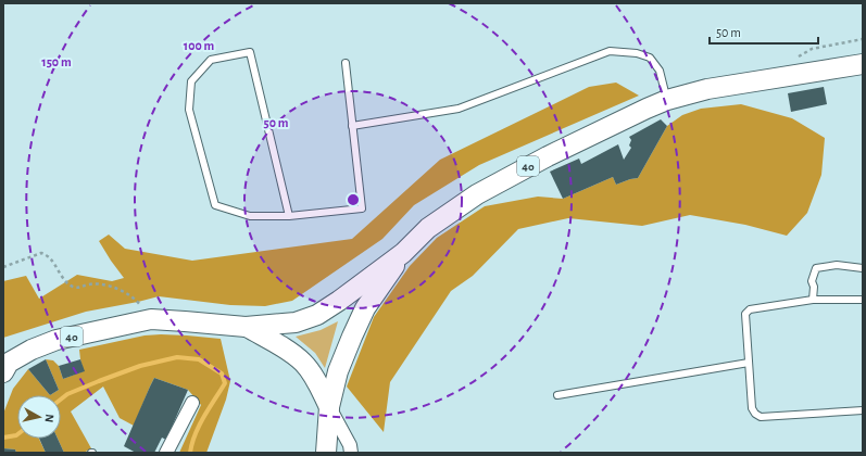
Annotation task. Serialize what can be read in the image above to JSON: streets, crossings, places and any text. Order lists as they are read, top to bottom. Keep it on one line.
{"streets":{"main road":["40"]},"scale_bar":"50 m","north":"right","rings":["100 m","150 m","50 m"]}
